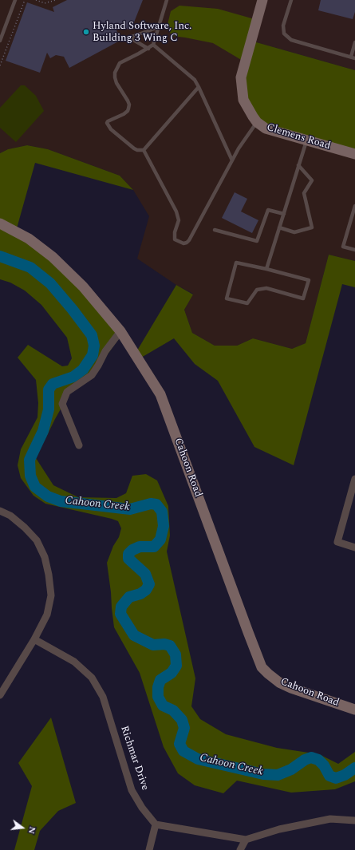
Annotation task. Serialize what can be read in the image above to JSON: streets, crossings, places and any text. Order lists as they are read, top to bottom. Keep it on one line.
{"streets":{"street":["Clemens Road","Cahoon Road","Richmar Drive"]},"water":["Cahoon Creek"],"places":["Hyland Software, Inc. Building 3 Wing C"],"north":"right"}
